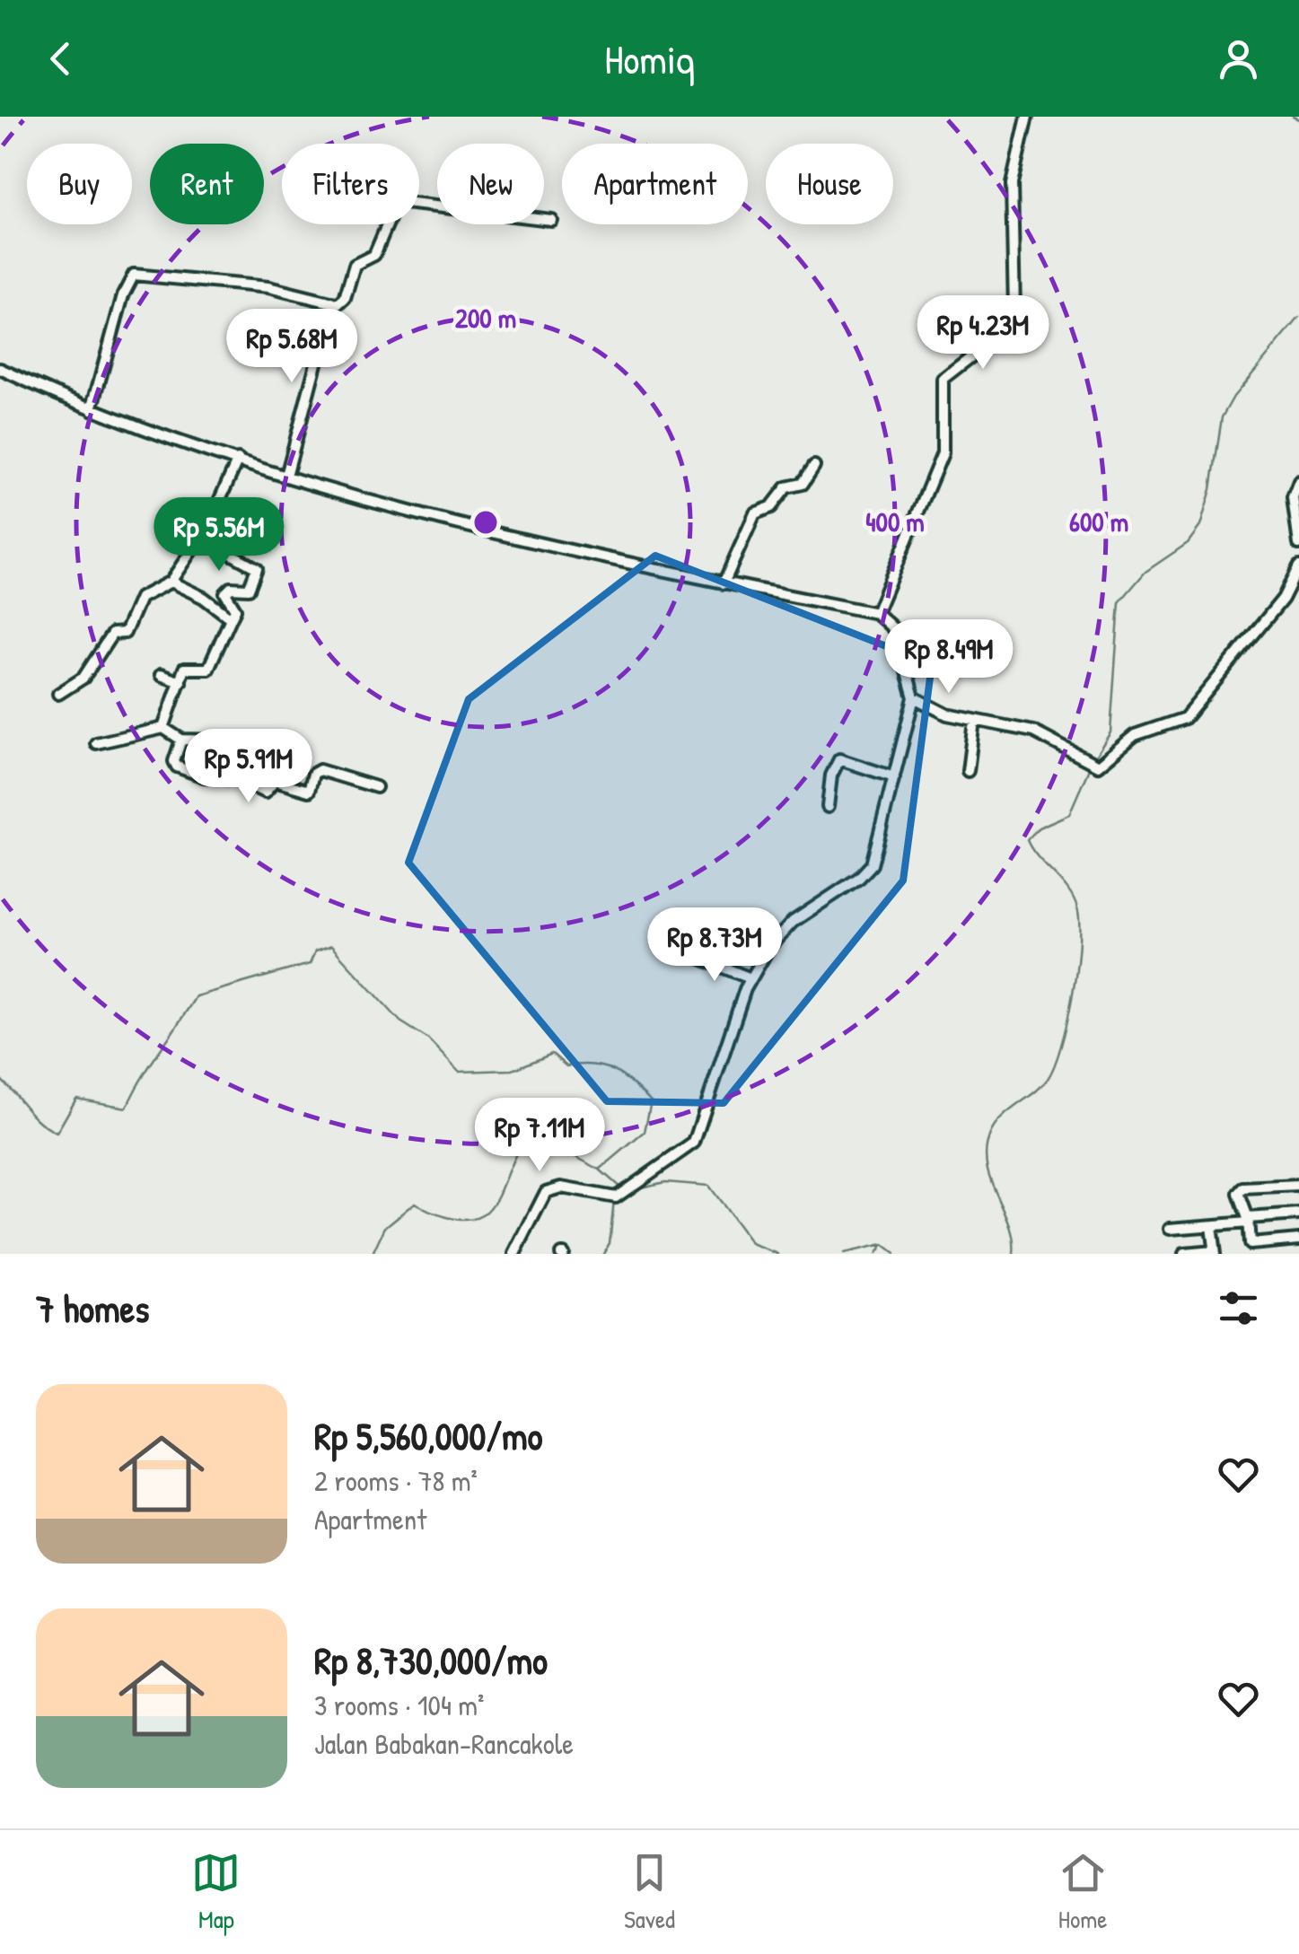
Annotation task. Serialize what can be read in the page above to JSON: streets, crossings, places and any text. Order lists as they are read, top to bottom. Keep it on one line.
{"page":{"header":"Homiq","chip":["Buy","Rent","Filters","New","Apartment","House"],"price":["Rp 4.23M","Rp 5.68M","Rp 5.56M","Rp 8.49M","Rp 5.91M","Rp 8.73M","Rp 7.11M"],"heading":"7 homes","list":[{"name":"Rp 5,560,000/mo","note":"2 rooms · 78 m² · Apartment"},{"name":"Rp 8,730,000/mo","note":"3 rooms · 104 m² · Jalan Babakan-Rancakole"}],"tabs":["Map","Saved","Home"]},"rings":["200 m","400 m","600 m"]}
